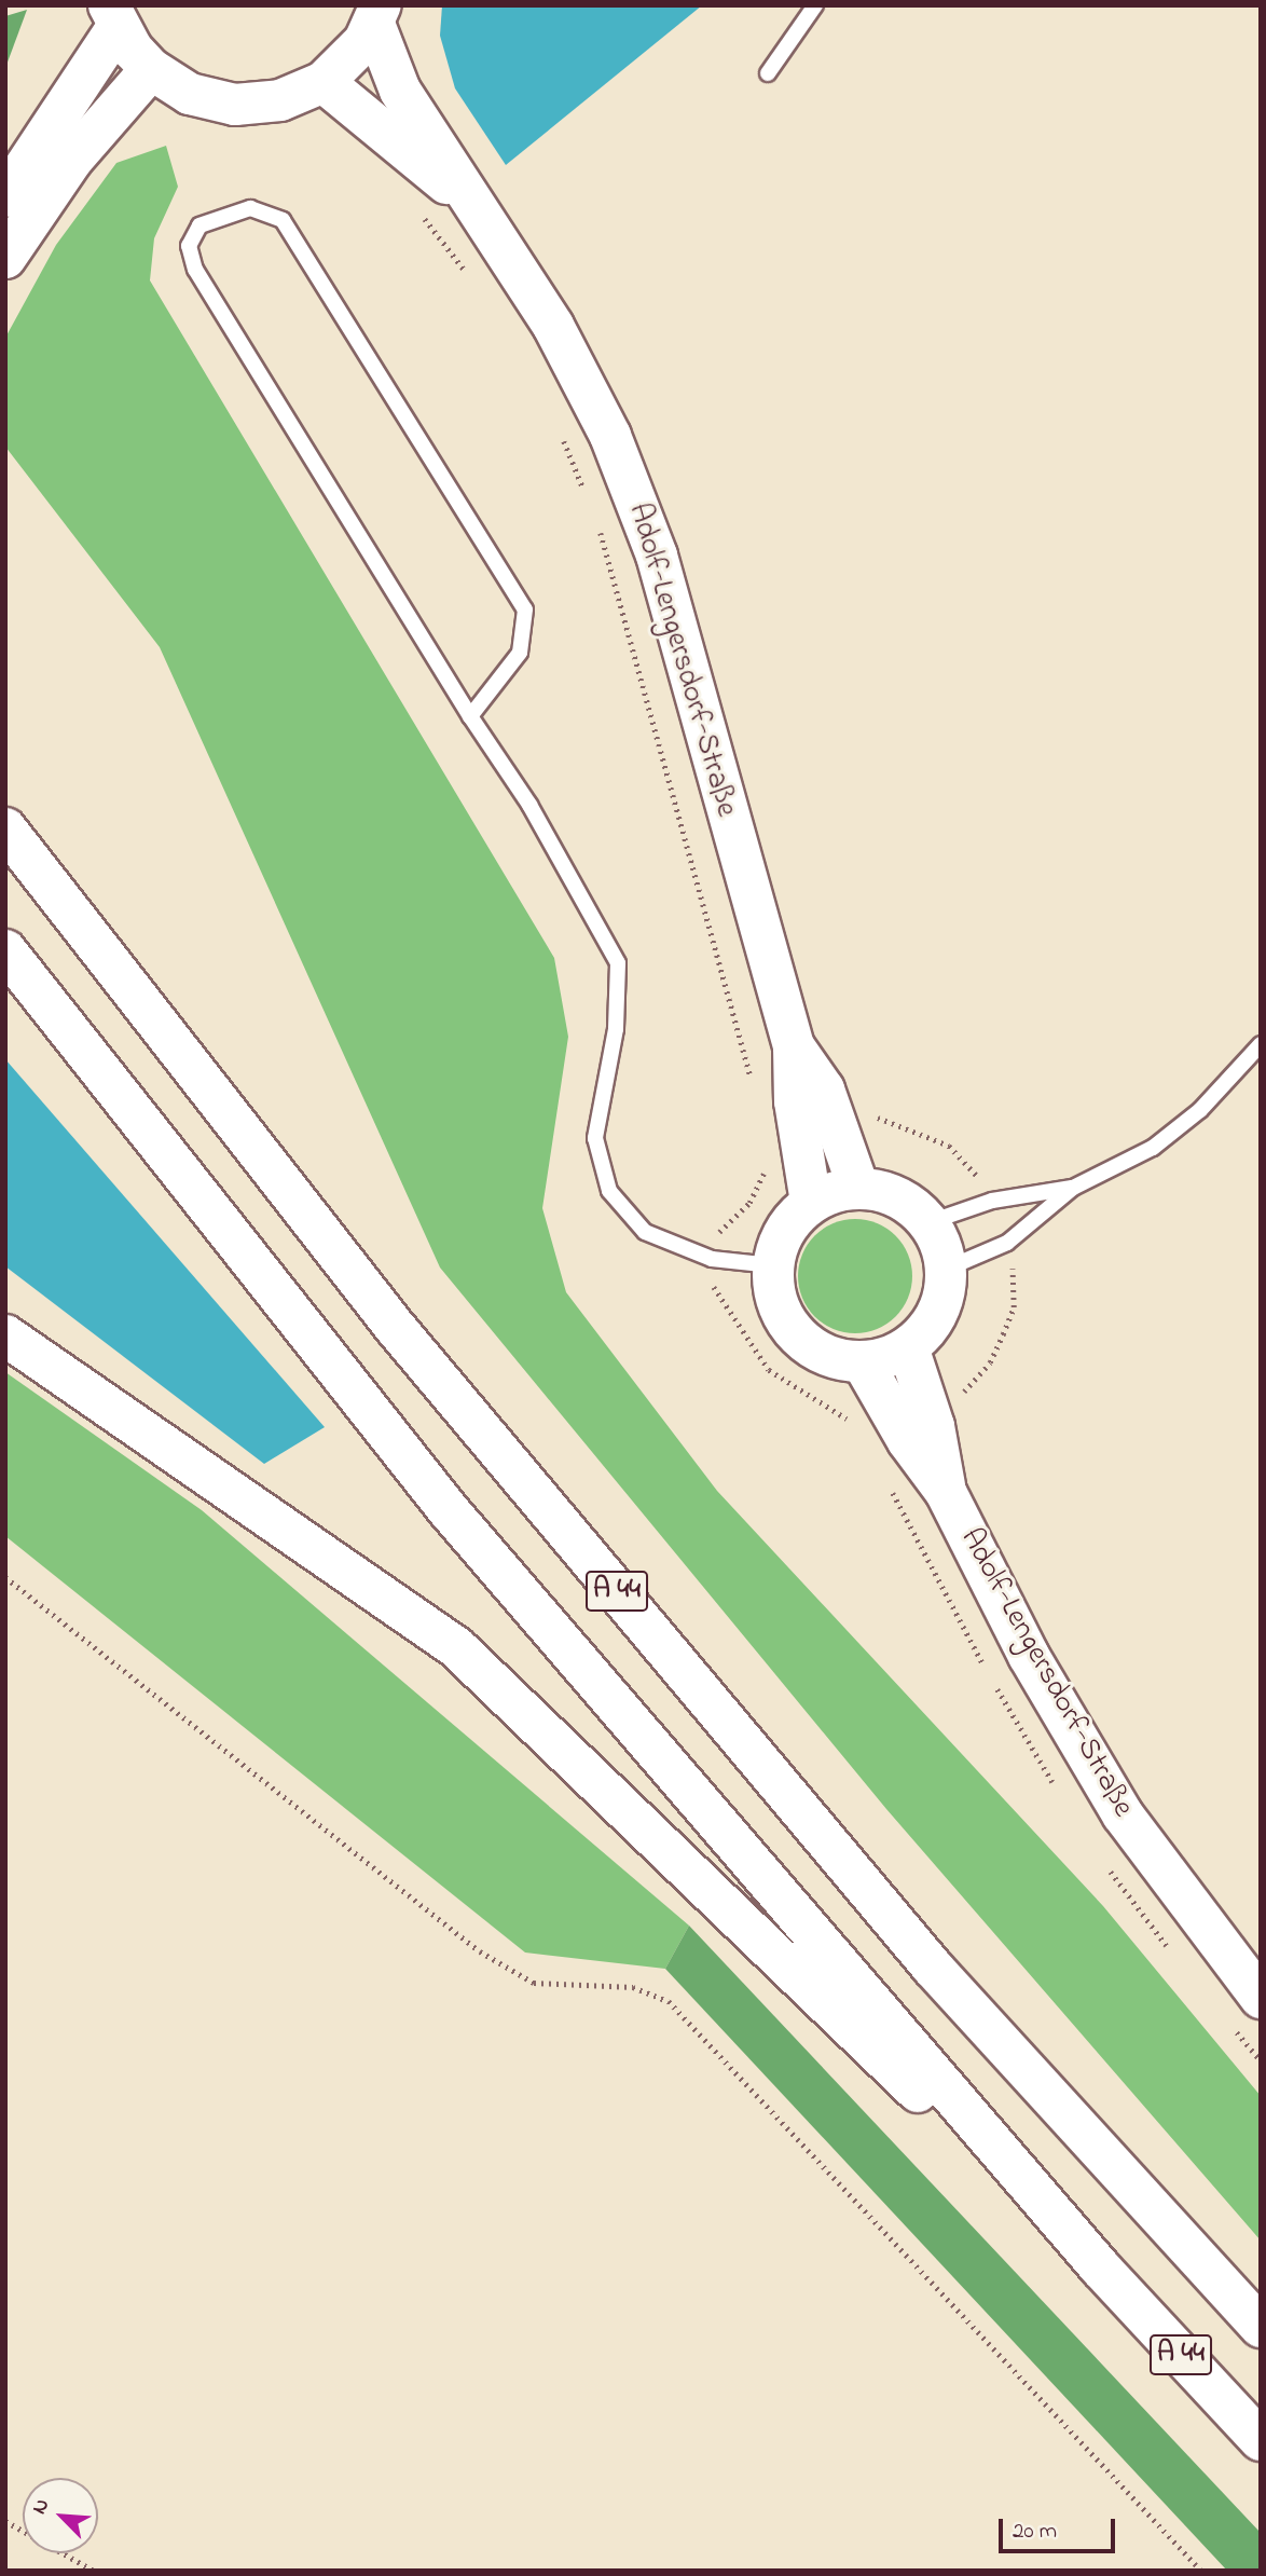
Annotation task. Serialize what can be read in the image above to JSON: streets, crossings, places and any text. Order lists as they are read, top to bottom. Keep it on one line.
{"streets":{"main road":["Adolf-Lengersdorf-Straße","A 44"]},"scale_bar":"20 m","north":"top left"}
